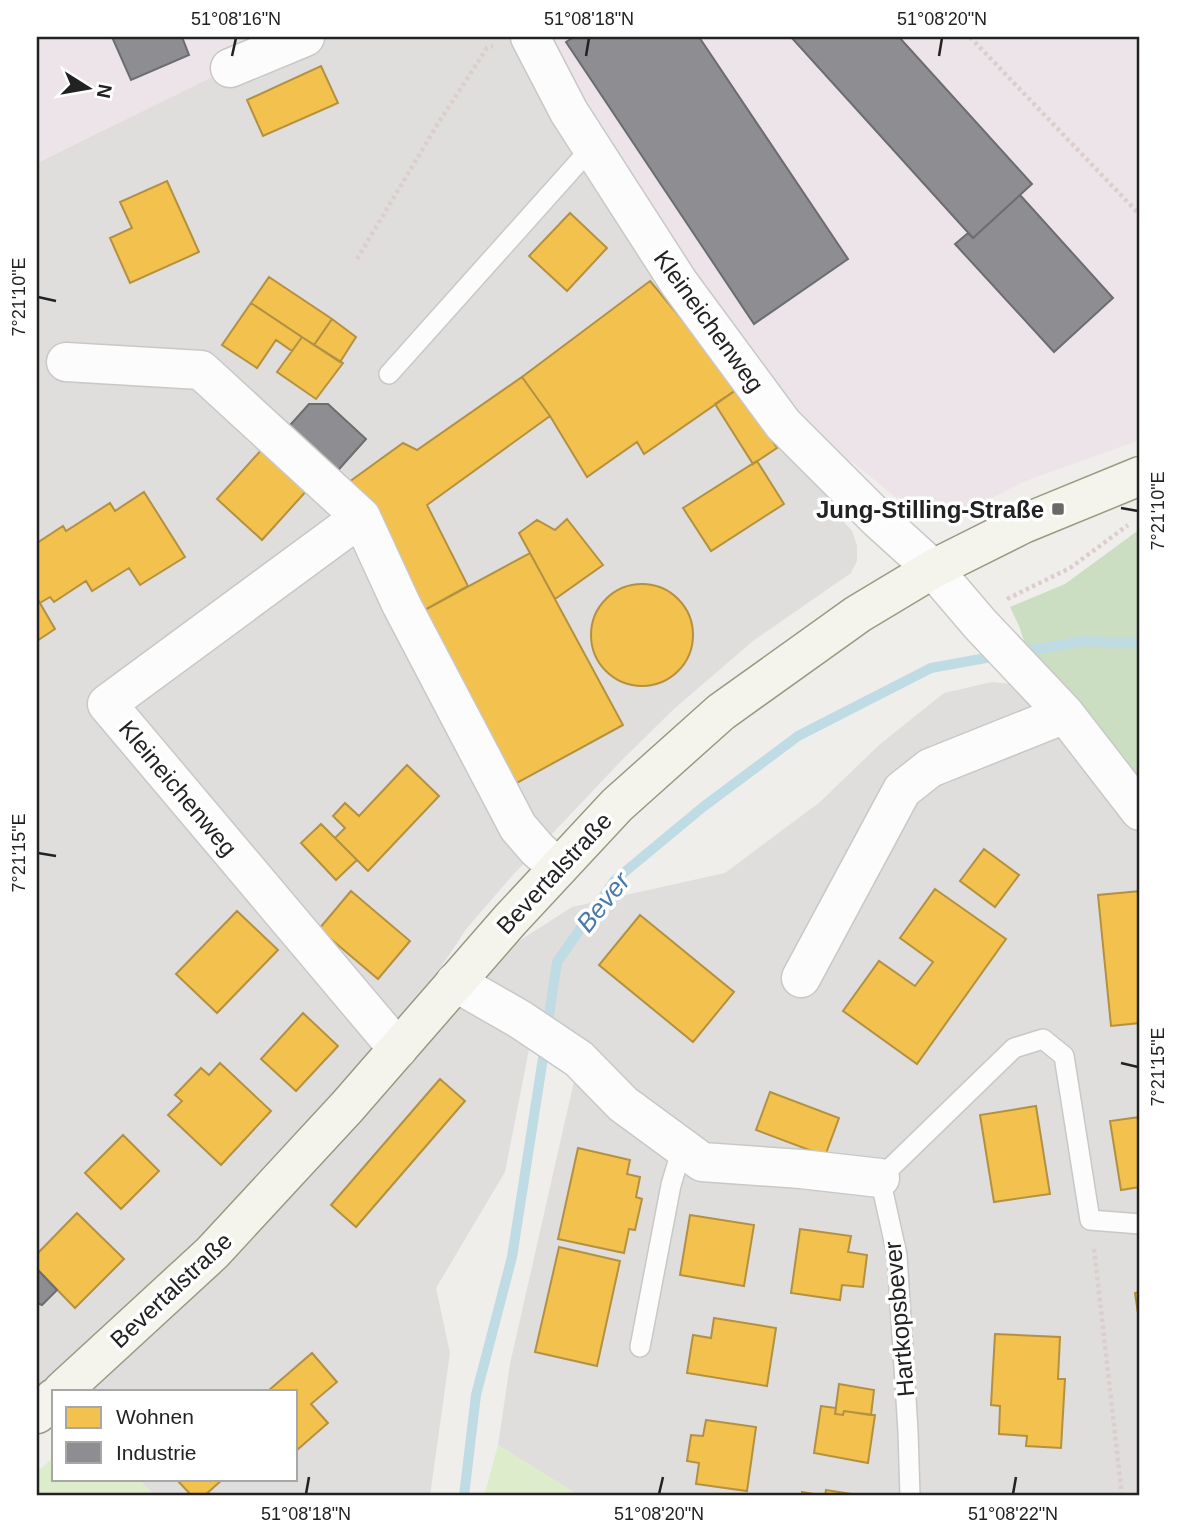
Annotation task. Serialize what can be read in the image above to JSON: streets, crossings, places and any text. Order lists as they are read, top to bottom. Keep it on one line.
{"streets":{"street":["Kleineichenweg","Bevertalstraße"],"lane":["Hartkopsbever"]},"crossings":[["Kleineichenweg","Bevertalstraße"]],"water":["Bever"],"places":{"transit":["Jung-Stilling-Straße"]},"legend":["Wohnen","Industrie"],"north":"right","coordinates":["51°08'16\"N","51°08'18\"N","51°08'20\"N","7°21'10\"E","7°21'15\"E","51°08'22\"N"]}
